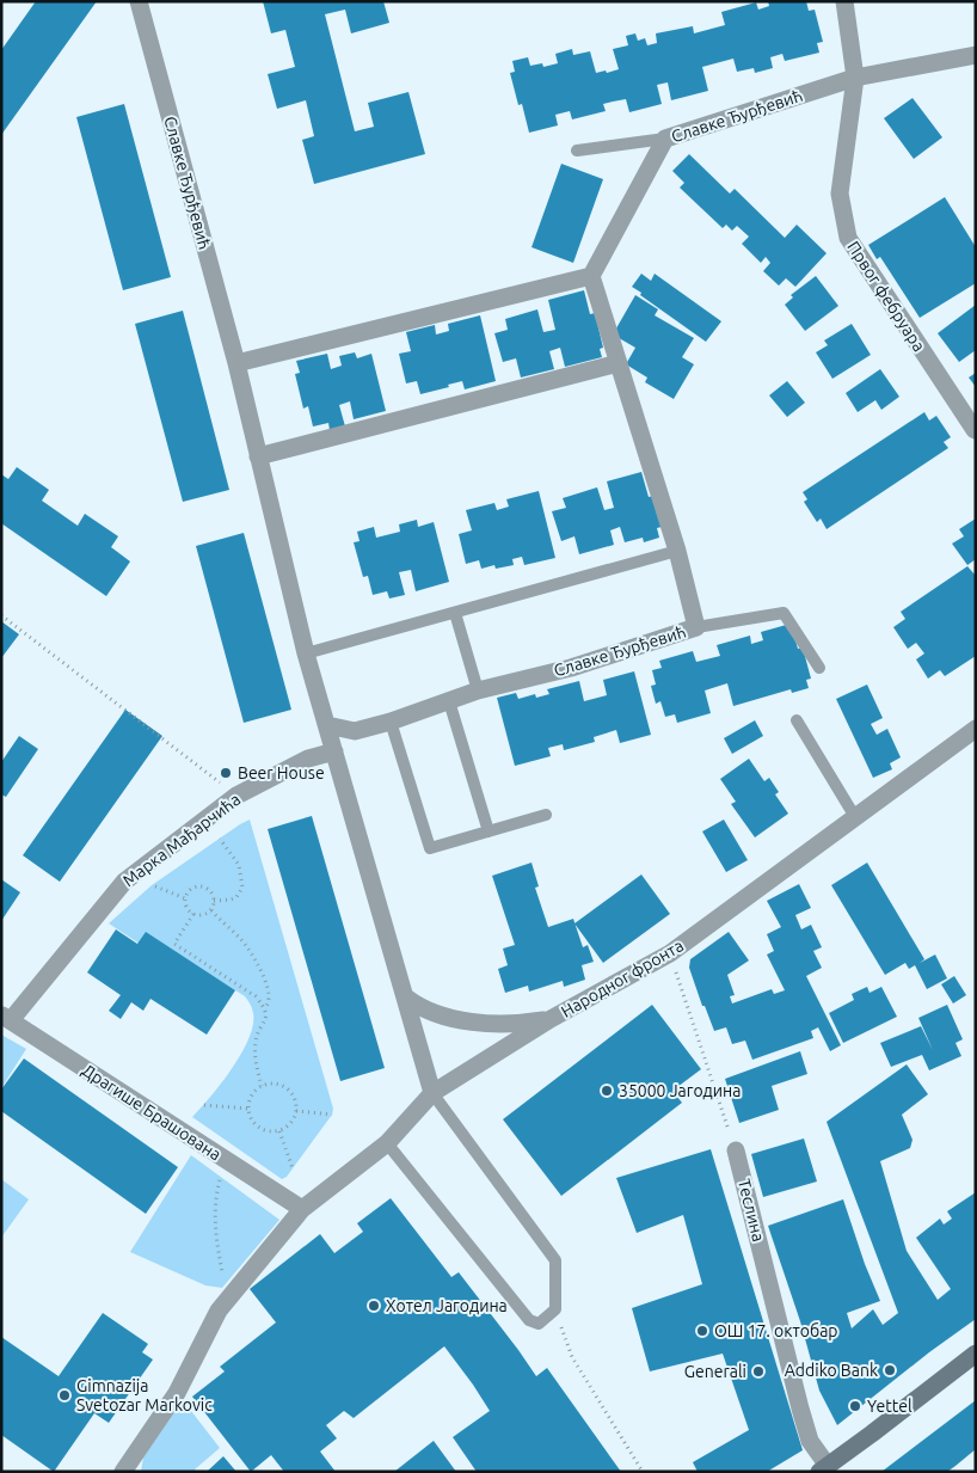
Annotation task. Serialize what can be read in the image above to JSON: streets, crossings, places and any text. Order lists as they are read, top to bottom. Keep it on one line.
{"streets":{"street":["Славке Ђурђевић","Првог фебруара","Марка Мађарчића","Народног фронта","Драгише Брашована","Теслина"]},"crossings":[["Славке Ђурђевић","Првог фебруара"],["Славке Ђурђевић","Марка Мађарчића"],["Славке Ђурђевић","Народног фронта"],["Марка Мађарчића","Драгише Брашована"],["Народног фронта","Драгише Брашована"]],"places":["Beer House","35000 Јагодина","Хотел Јагодина","ОШ 17. октобар","Addiko Bank","Generali","Gimnazija Svetozar Markovic","Yettel"]}
